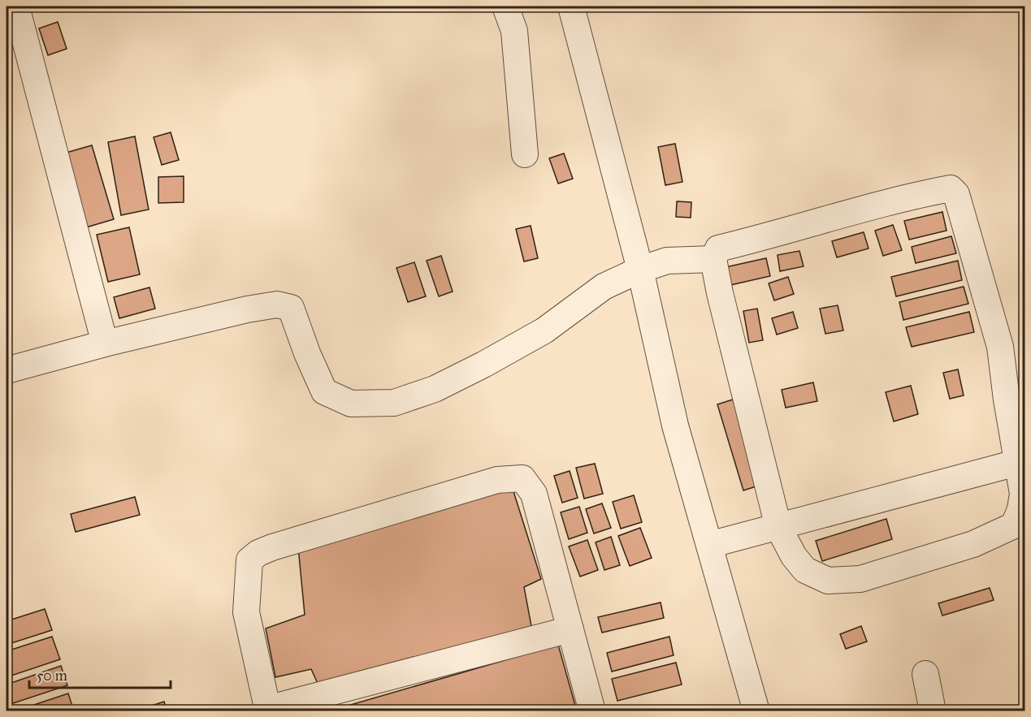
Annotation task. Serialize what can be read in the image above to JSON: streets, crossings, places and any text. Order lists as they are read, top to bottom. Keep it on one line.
{"scale_bar":"50 m"}
